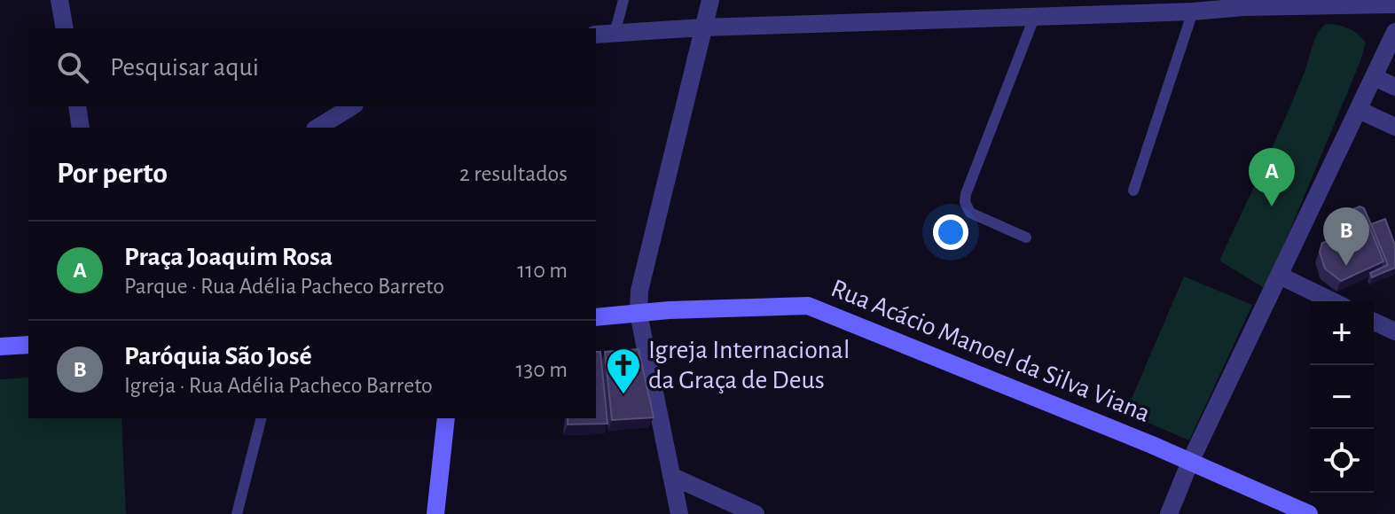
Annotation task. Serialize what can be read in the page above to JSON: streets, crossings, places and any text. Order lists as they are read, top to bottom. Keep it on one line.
{"streets":{"main road":["Rua Acácio Manoel da Silva Viana"]},"places":{"church":["Igreja Internacional da Graça de Deus"]},"page":{"search":"Pesquisar aqui","heading":["Por perto","2 resultados"],"pins":["A","B"],"list":[{"mark":"A","name":"Praça Joaquim Rosa","note":"Parque · Rua Adélia Pacheco Barreto","value":"110 m"},{"mark":"B","name":"Paróquia São José","note":"Igreja · Rua Adélia Pacheco Barreto","value":"130 m"}],"map_buttons":["+","−"]}}
